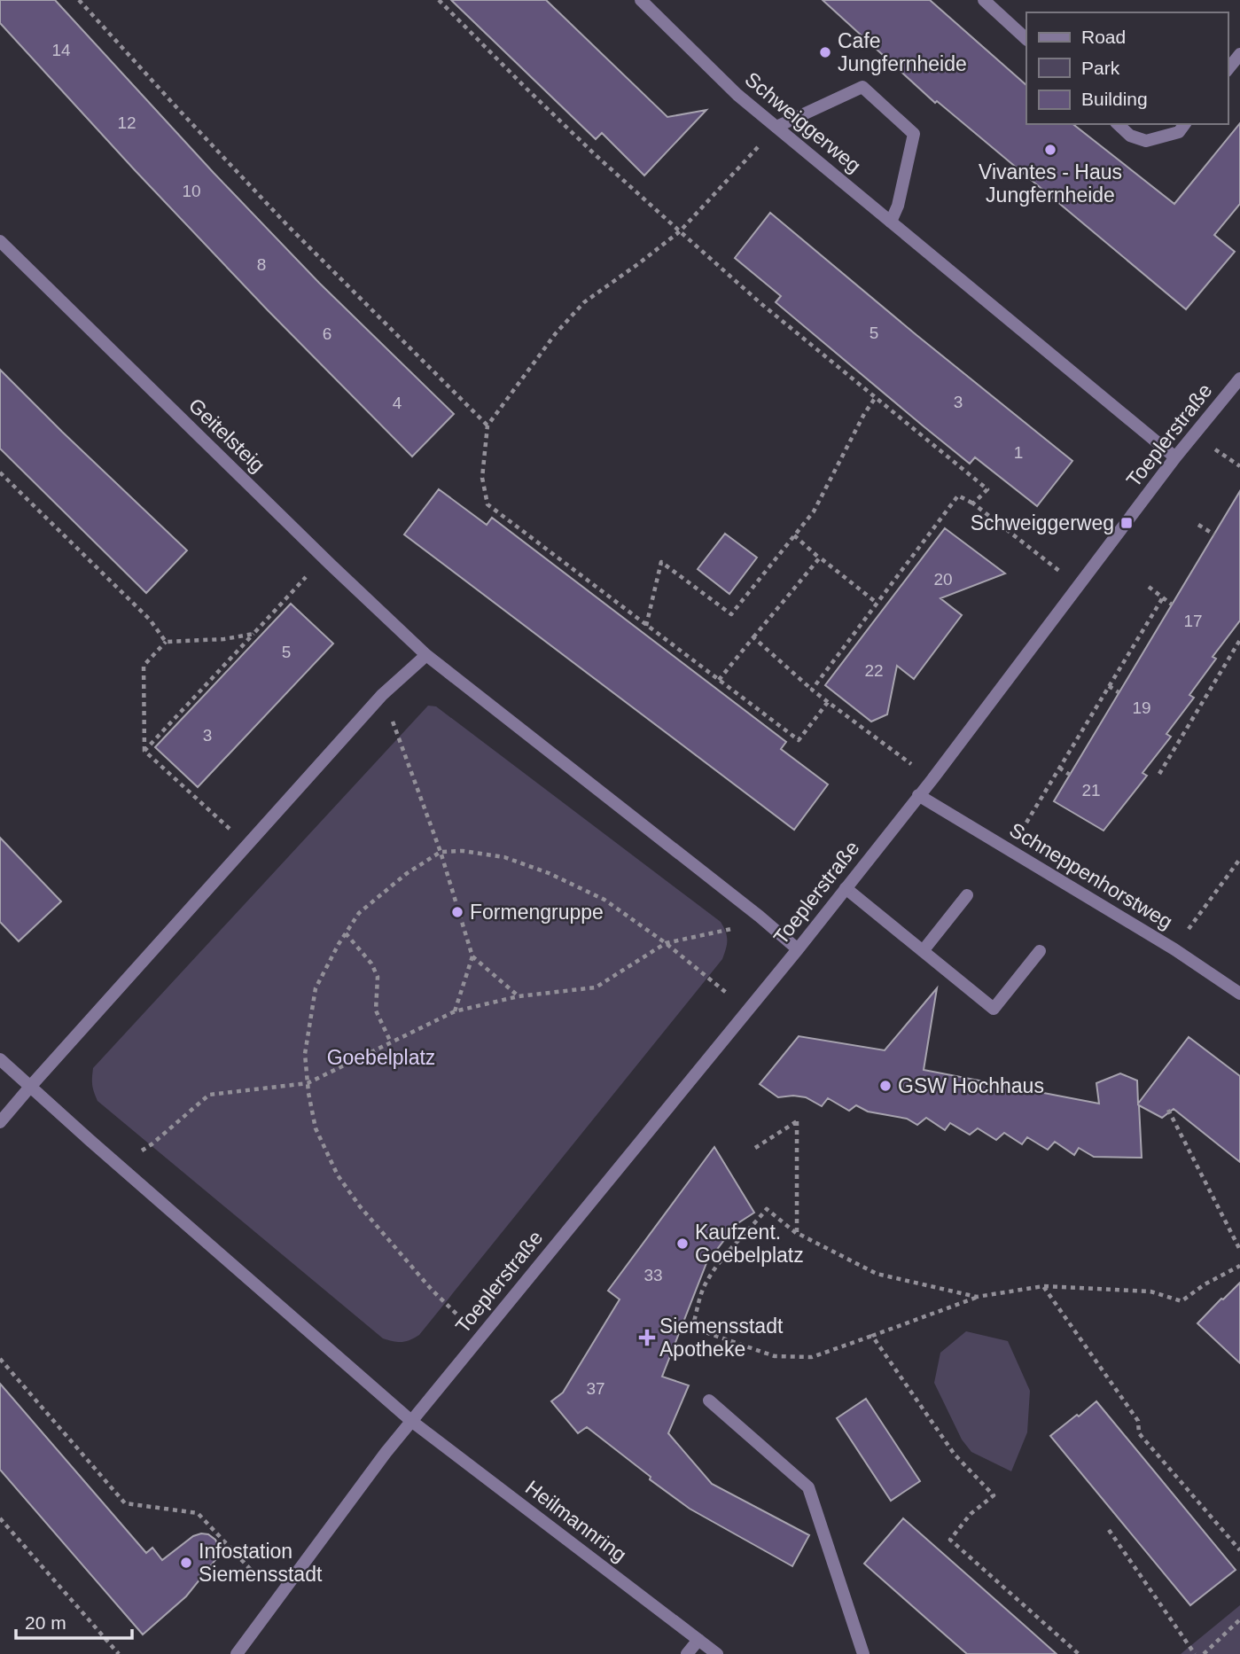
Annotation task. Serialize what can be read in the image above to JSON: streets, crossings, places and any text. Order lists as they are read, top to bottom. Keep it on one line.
{"streets":{"street":["Schweiggerweg","Geitelsteig","Toeplerstraße","Schneppenhorstweg","Heilmannring"]},"crossings":[["Schweiggerweg","Toeplerstraße"],["Toeplerstraße","Schneppenhorstweg"],["Toeplerstraße","Heilmannring"]],"parks":["Goebelplatz"],"places":{"other":["Cafe Jungfernheide","Vivantes - Haus Jungfernheide","Formengruppe","GSW Hochhaus","Kaufzent. Goebelplatz","Infostation Siemensstadt"],"transit":["Schweiggerweg"],"health":["Siemensstadt Apotheke"]},"house_numbers":["14","12","10","8","5","6","3","4","1","20","17","5","22","19","3","21","33","37"],"legend":["Road","Park","Building"],"scale_bar":"20 m"}
